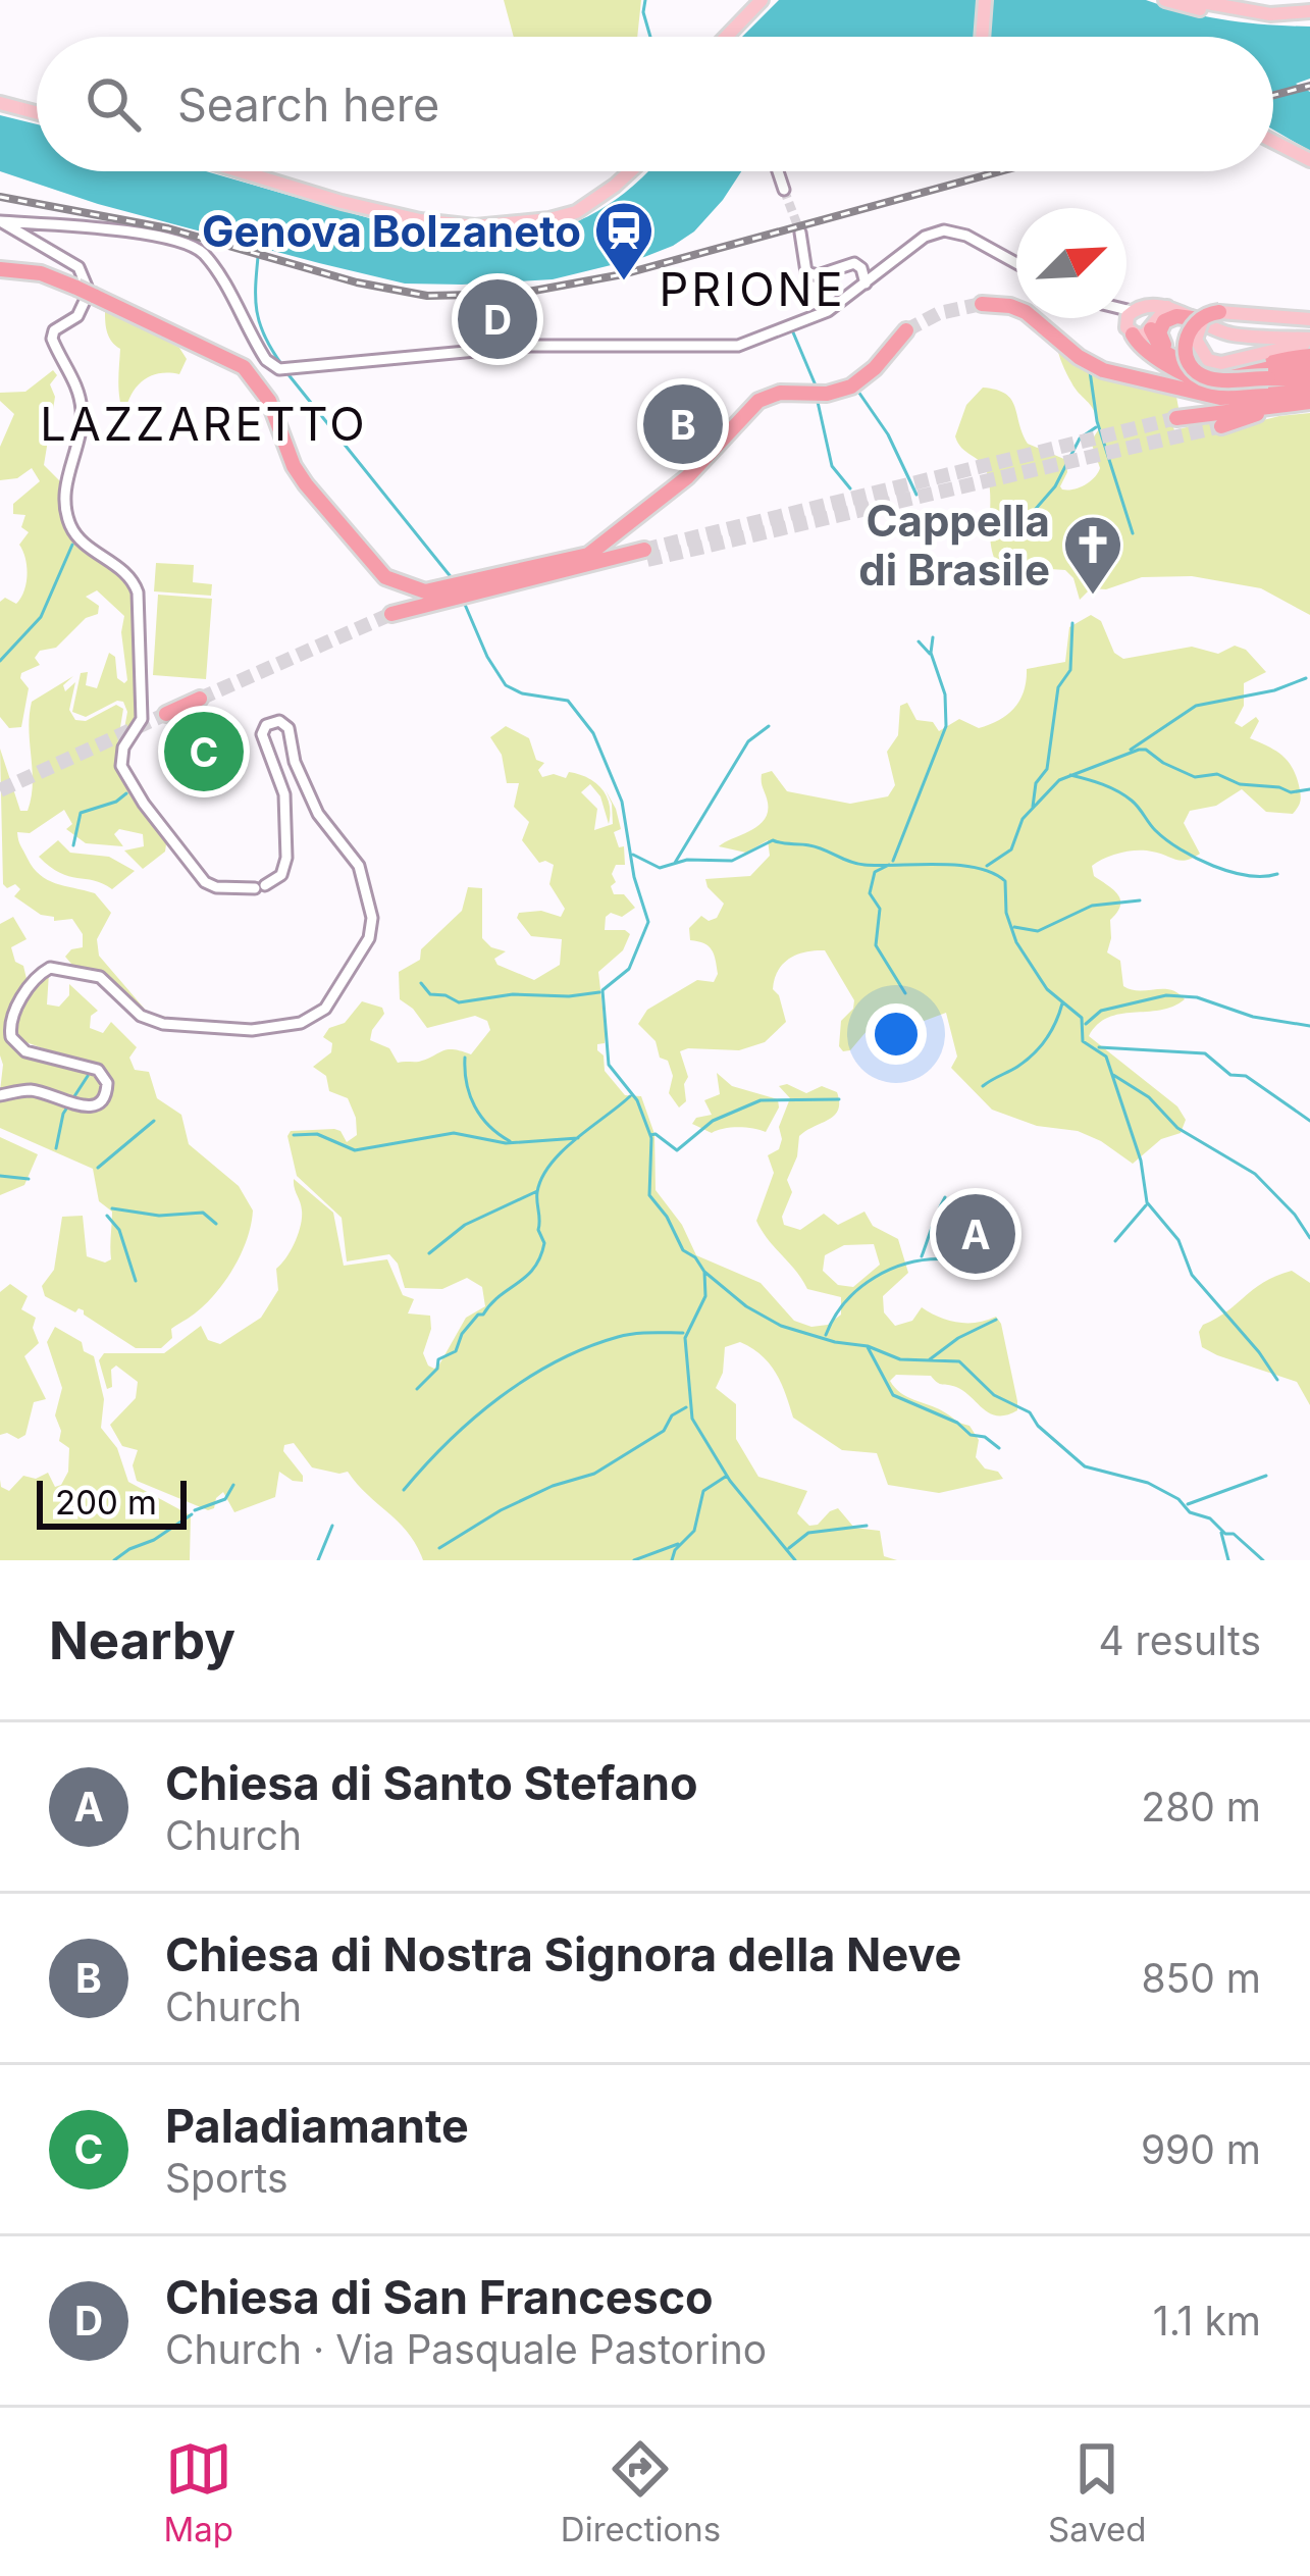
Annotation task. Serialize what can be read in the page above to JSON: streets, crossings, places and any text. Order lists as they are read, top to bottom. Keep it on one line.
{"districts":["PRIONE","LAZZARETTO"],"places":{"station":["Genova Bolzaneto"],"church":["Cappella di Brasile"]},"scale_bar":"200 m","north":"top right","page":{"search":"Search here","pins":["D","B","C","A"],"scale":"200 m","heading":["Nearby","4 results"],"list":[{"mark":"A","name":"Chiesa di Santo Stefano","note":"Church","value":"280 m"},{"mark":"B","name":"Chiesa di Nostra Signora della Neve","note":"Church","value":"850 m"},{"mark":"C","name":"Paladiamante","note":"Sports","value":"990 m"},{"mark":"D","name":"Chiesa di San Francesco","note":"Church · Via Pasquale Pastorino","value":"1.1 km"}],"nav":["Map","Directions","Saved"]}}
